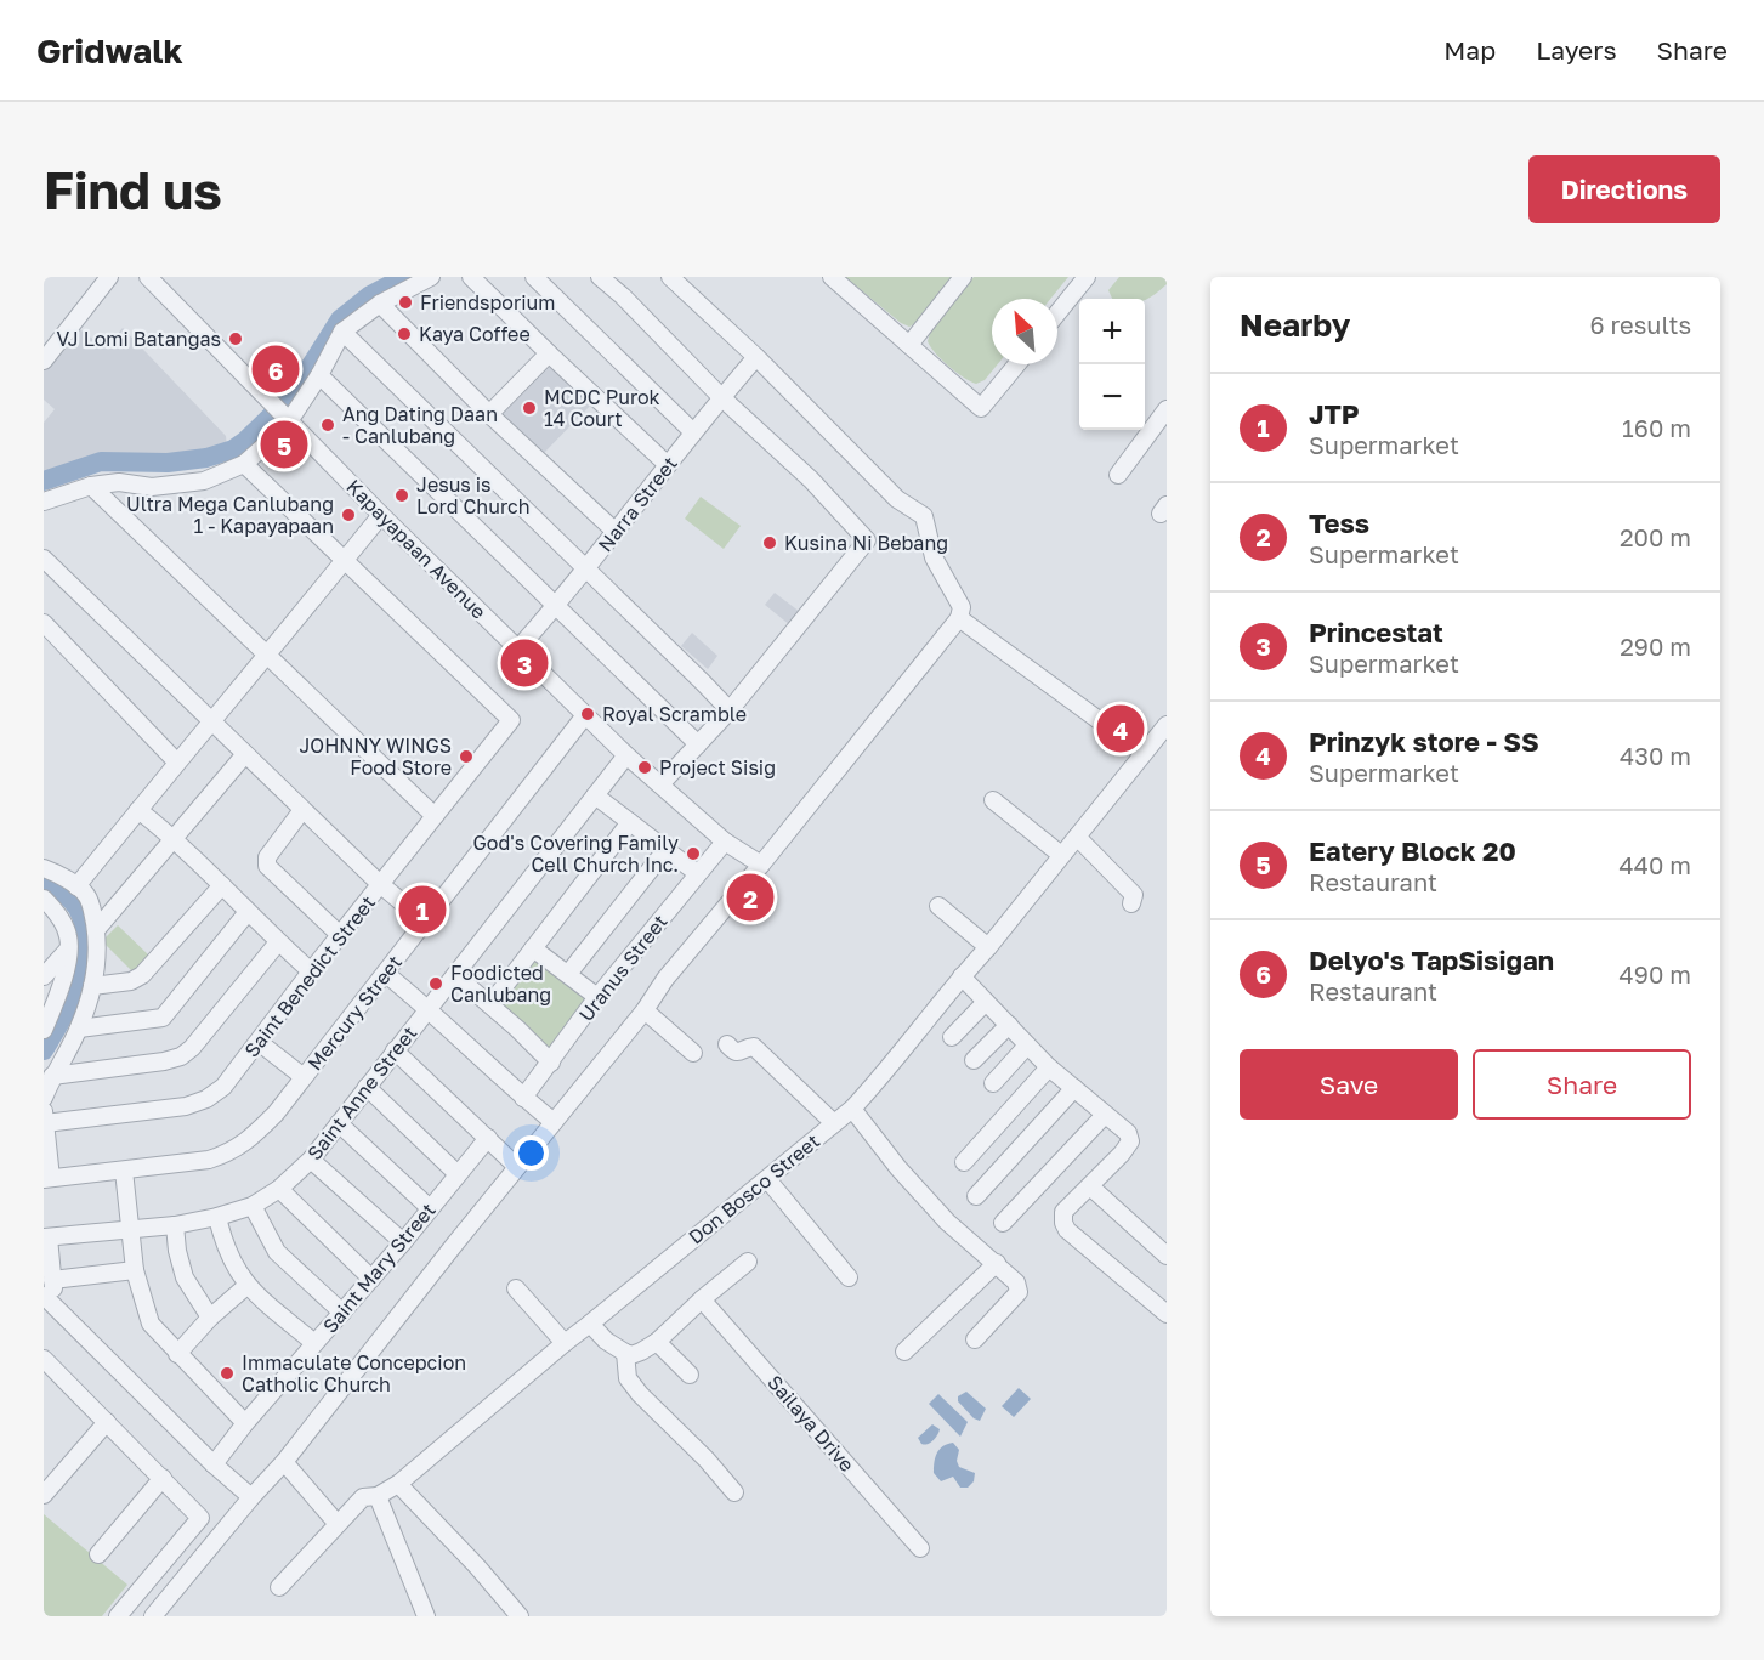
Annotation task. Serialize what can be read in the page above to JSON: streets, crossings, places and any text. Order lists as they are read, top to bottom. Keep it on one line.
{"streets":{"street":["Narra Street","Kapayapaan Avenue","Uranus Street","Saint Benedict Street","Mercury Street","Saint Anne Street","Don Bosco Street","Saint Mary Street","Sailaya Drive"]},"crossings":[["Narra Street","Kapayapaan Avenue"],["Kapayapaan Avenue","Uranus Street"],["Kapayapaan Avenue","Mercury Street"],["Kapayapaan Avenue","Saint Anne Street"]],"places":["Friendsporium","Kaya Coffee","VJ Lomi Batangas","MCDC Purok 14 Court","Ang Dating Daan - Canlubang","Jesus is Lord Church","Ultra Mega Canlubang 1 - Kapayapaan","Kusina Ni Bebang","Royal Scramble","JOHNNY WINGS Food Store","Project Sisig","God's Covering Family Cell Church Inc.","Foodicted Canlubang","Immaculate Concepcion Catholic Church"],"north":"top left","page":{"header":"Gridwalk","nav":["Map","Layers","Share"],"buttons":["Directions",["Save","Share"]],"title":"Find us","heading":["Nearby","6 results"],"map_buttons":["+","−"],"pins":["6","5","3","4","2","1"],"list":[{"mark":"1","name":"JTP","note":"Supermarket","value":"160 m"},{"mark":"2","name":"Tess","note":"Supermarket","value":"200 m"},{"mark":"3","name":"Princestat","note":"Supermarket","value":"290 m"},{"mark":"4","name":"Prinzyk store - SS","note":"Supermarket","value":"430 m"},{"mark":"5","name":"Eatery Block 20","note":"Restaurant","value":"440 m"},{"mark":"6","name":"Delyo's TapSisigan","note":"Restaurant","value":"490 m"}]}}
